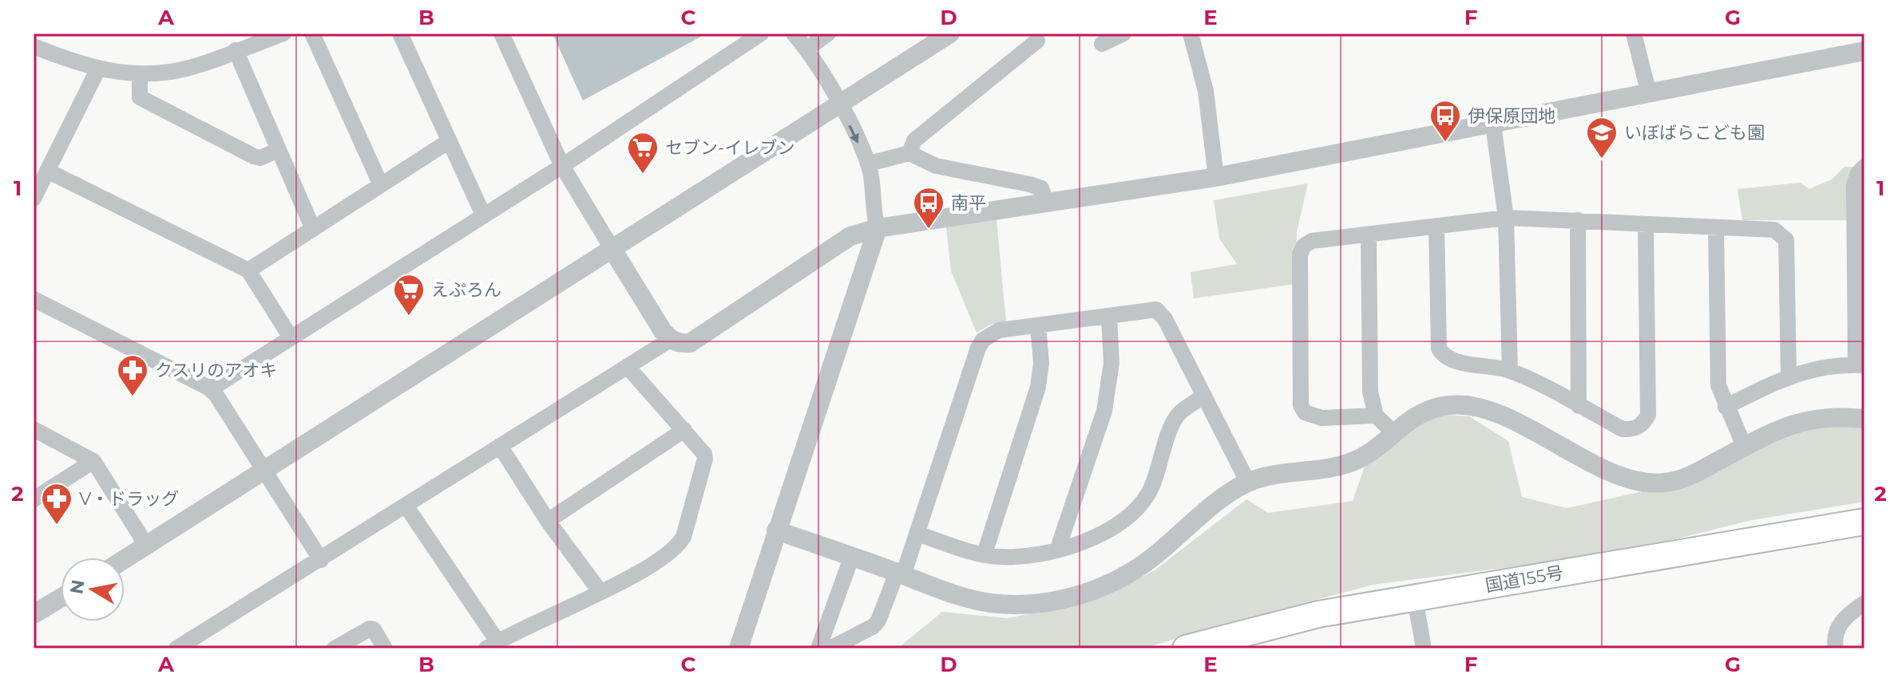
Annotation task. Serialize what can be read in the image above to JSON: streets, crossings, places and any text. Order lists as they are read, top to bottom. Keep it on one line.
{"streets":{"highway":["国道155号"]},"places":{"bus stop":["伊保原団地","南平"],"school or university":["いぼばらこども園"],"supermarket":["セブン-イレブン","えぷろん"],"pharmacy":["クスリのアオキ","V・ドラッグ"]},"north":"left","grid":{"columns":["A","B","C","D","E","F","G"],"rows":["1","2"]}}
